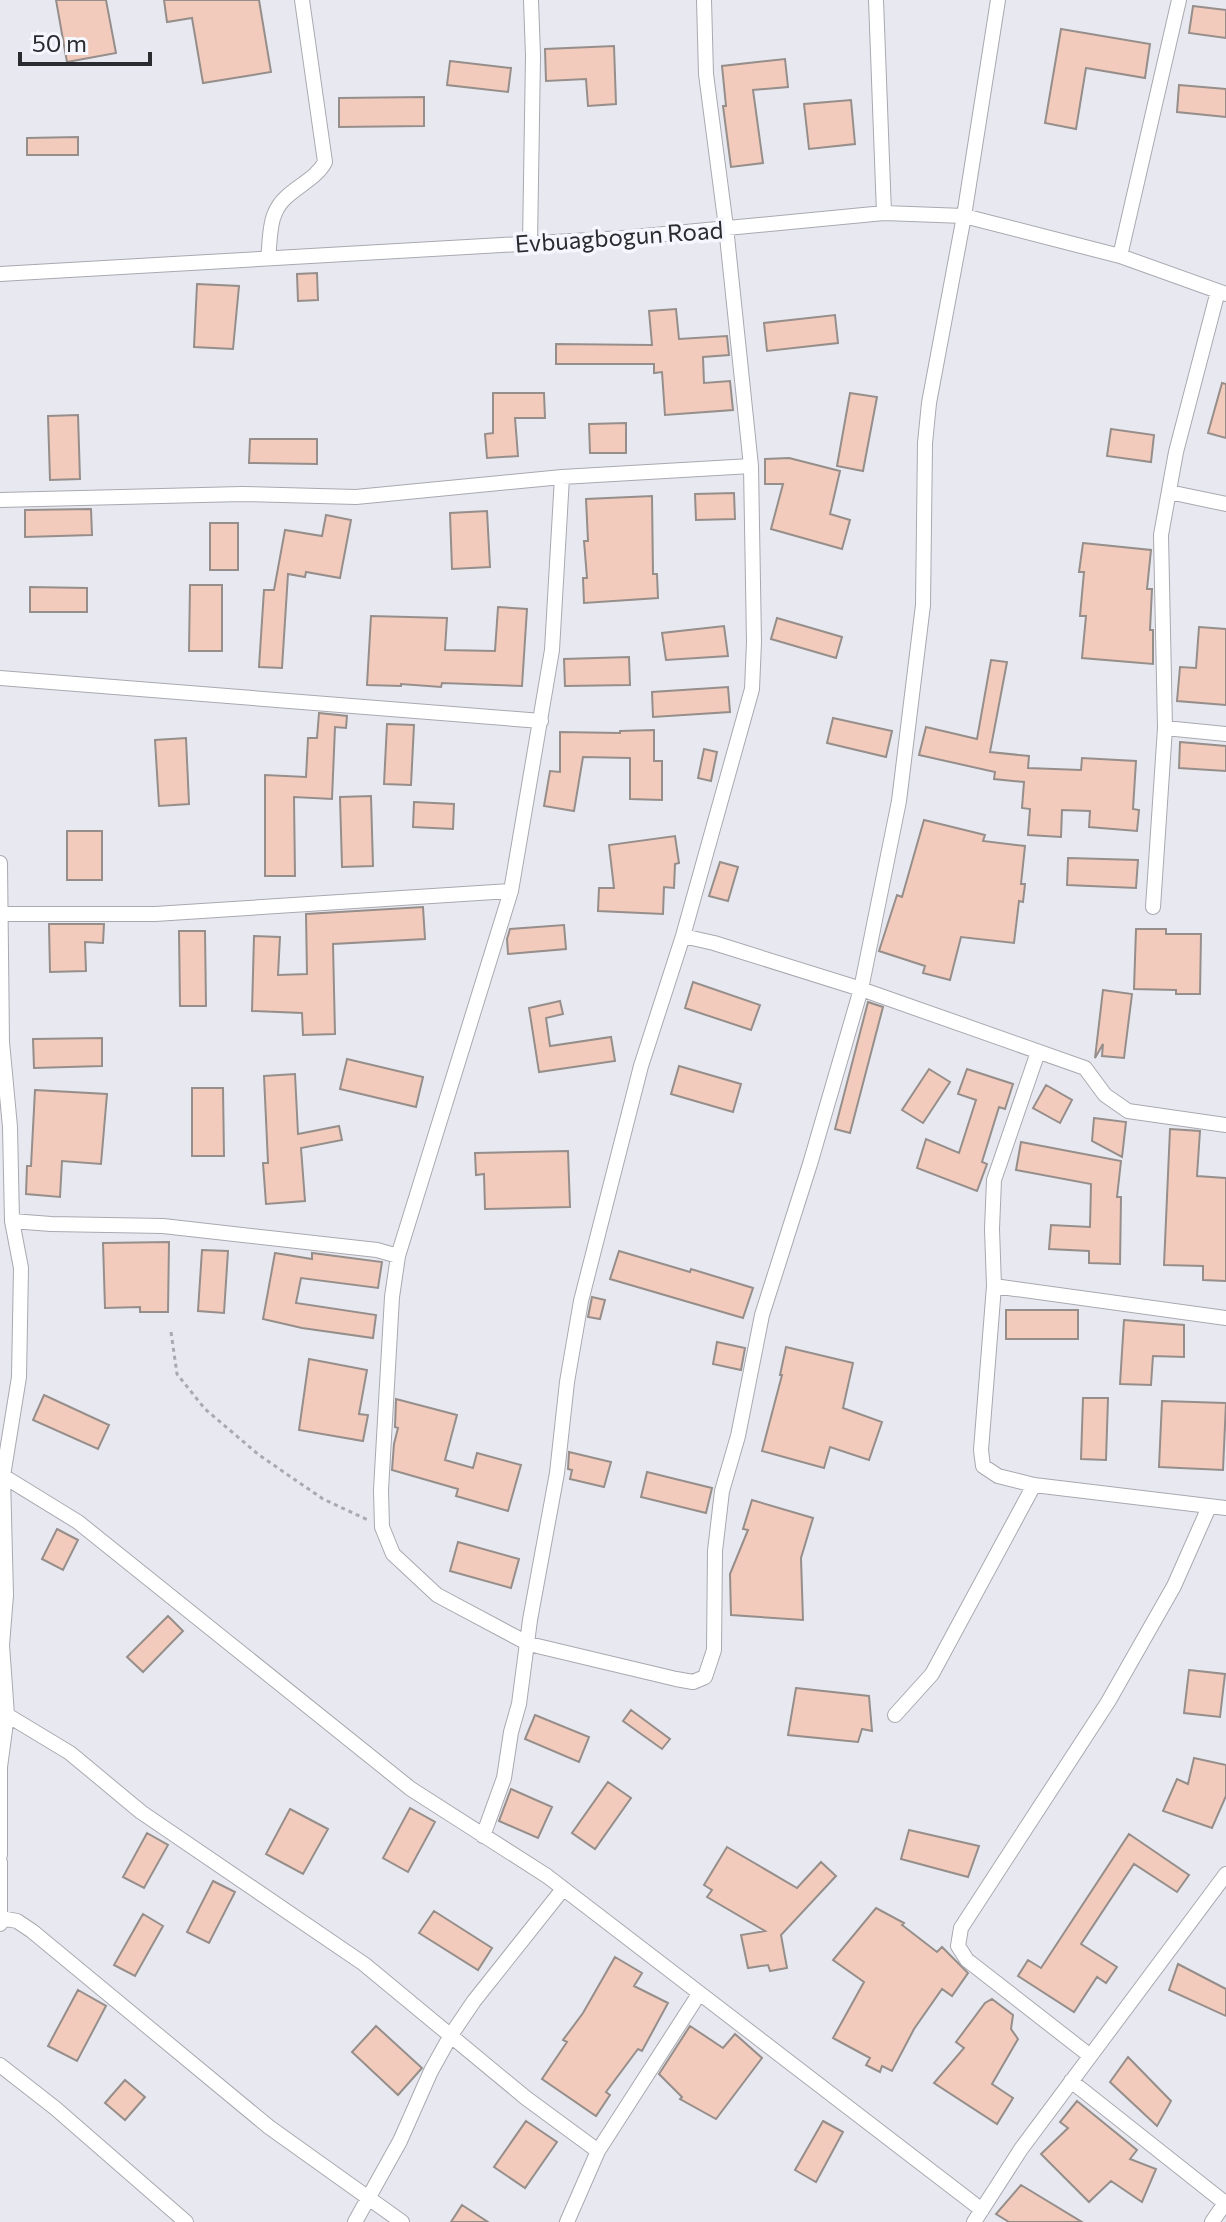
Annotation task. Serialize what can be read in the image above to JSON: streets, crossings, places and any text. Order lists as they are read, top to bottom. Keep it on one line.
{"streets":{"street":["Evbuagbogun Road"]},"scale_bar":"50 m"}
